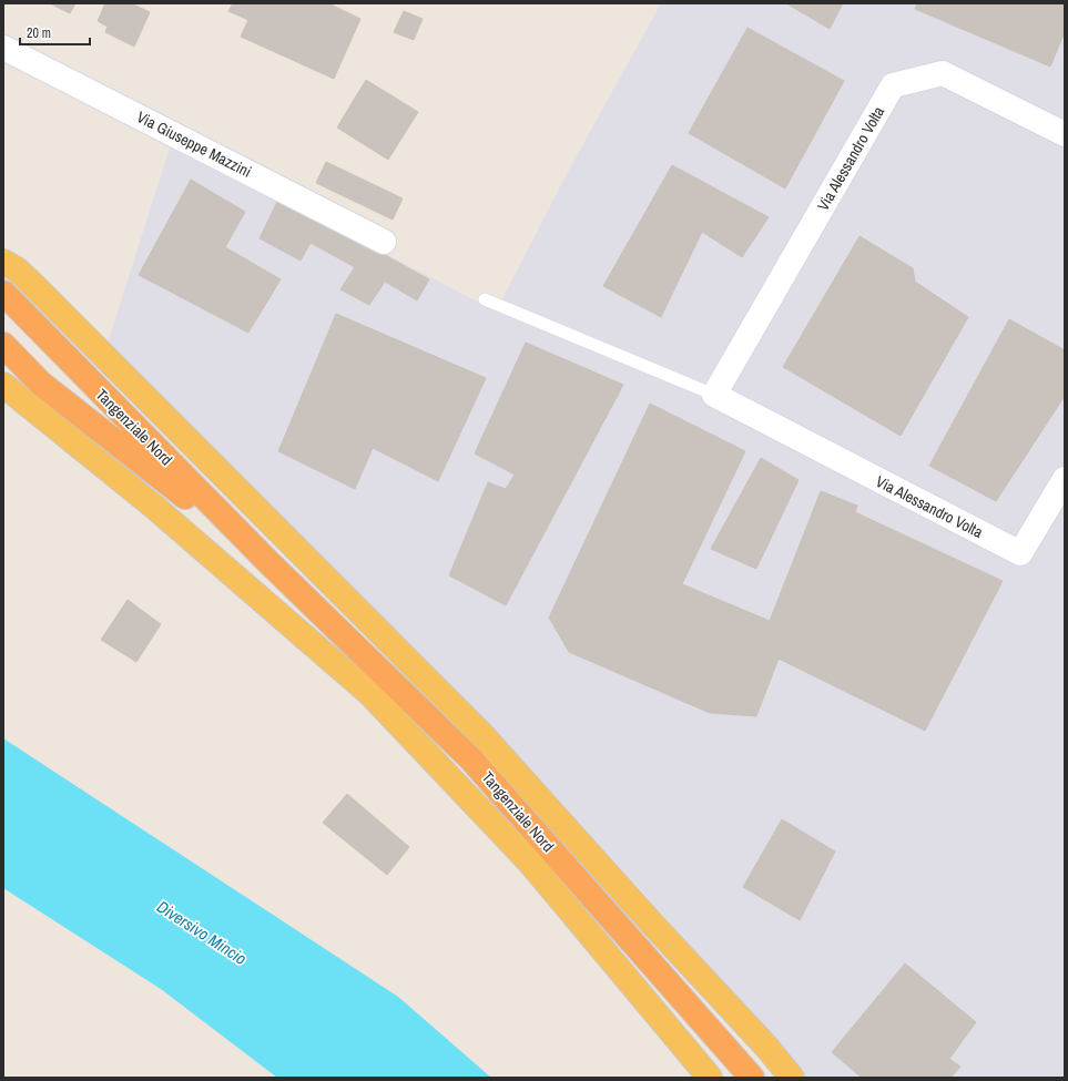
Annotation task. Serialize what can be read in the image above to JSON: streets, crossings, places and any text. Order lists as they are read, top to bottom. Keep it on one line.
{"streets":{"highway":["Tangenziale Nord"],"street":["Via Giuseppe Mazzini","Via Alessandro Volta"]},"water":["Diversivo Mincio"],"scale_bar":"20 m"}
